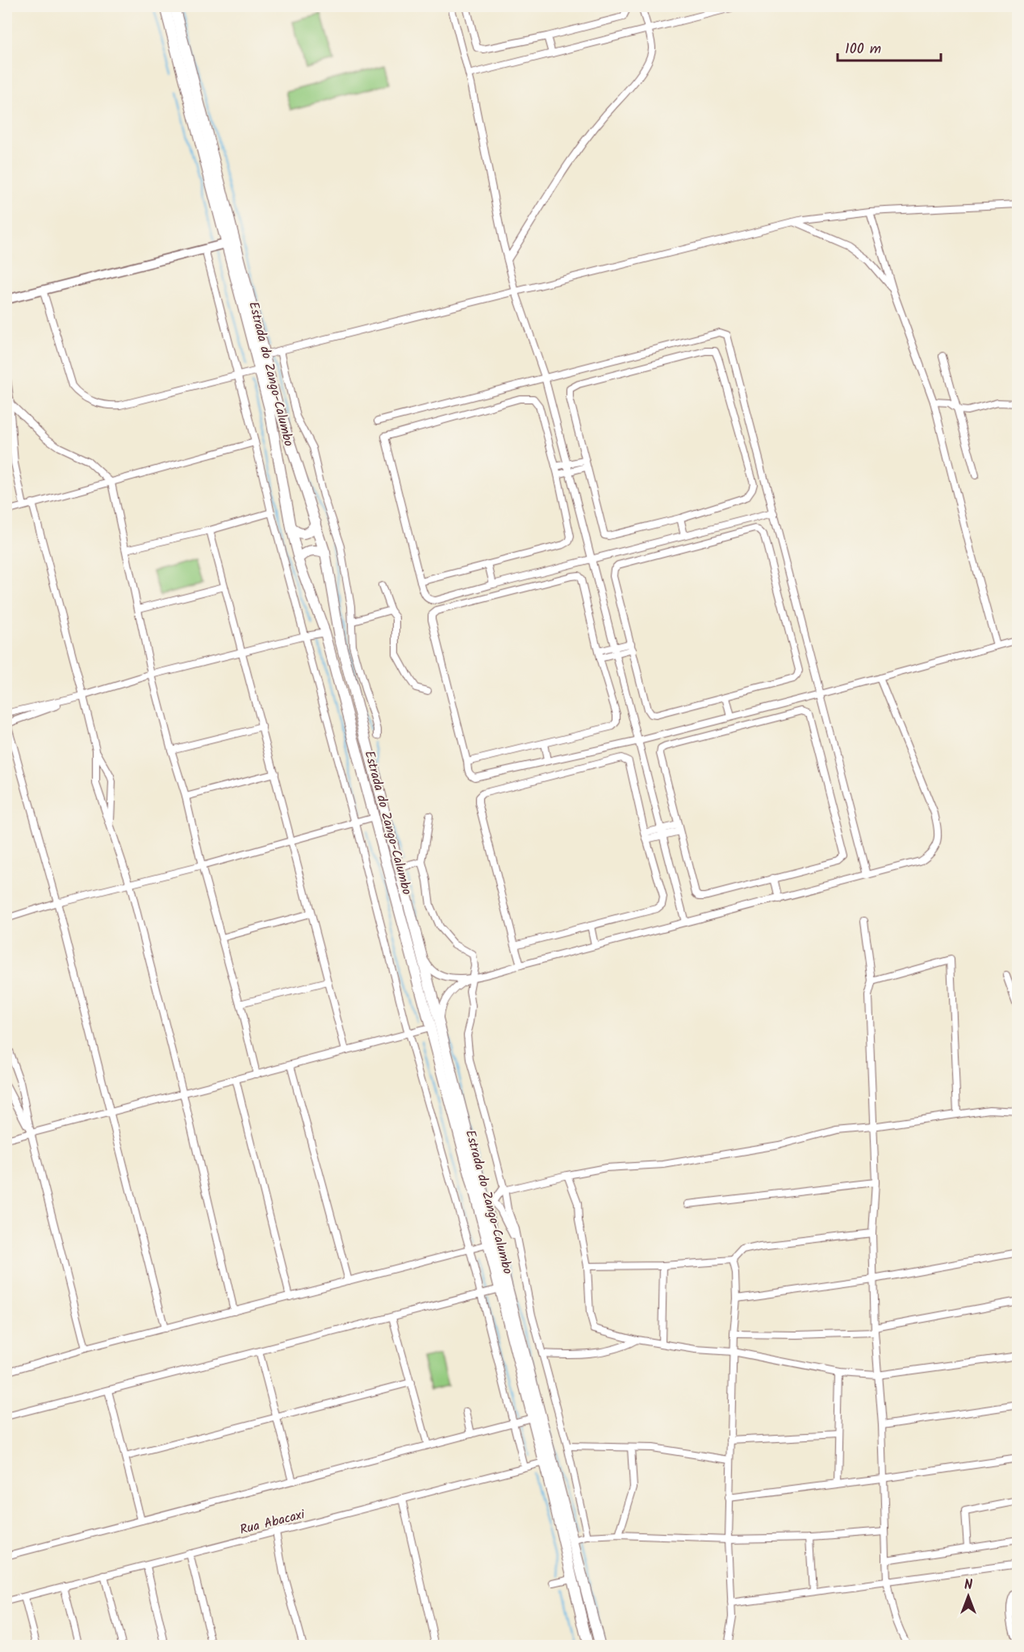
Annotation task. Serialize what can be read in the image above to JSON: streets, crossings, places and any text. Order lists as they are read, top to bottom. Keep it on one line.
{"streets":{"main road":["Estrada do Zango-Calumbo"],"street":["Rua Abacaxi"]},"crossings":[["Estrada do Zango-Calumbo","Rua Abacaxi"]],"scale_bar":"100 m","north":"top"}
